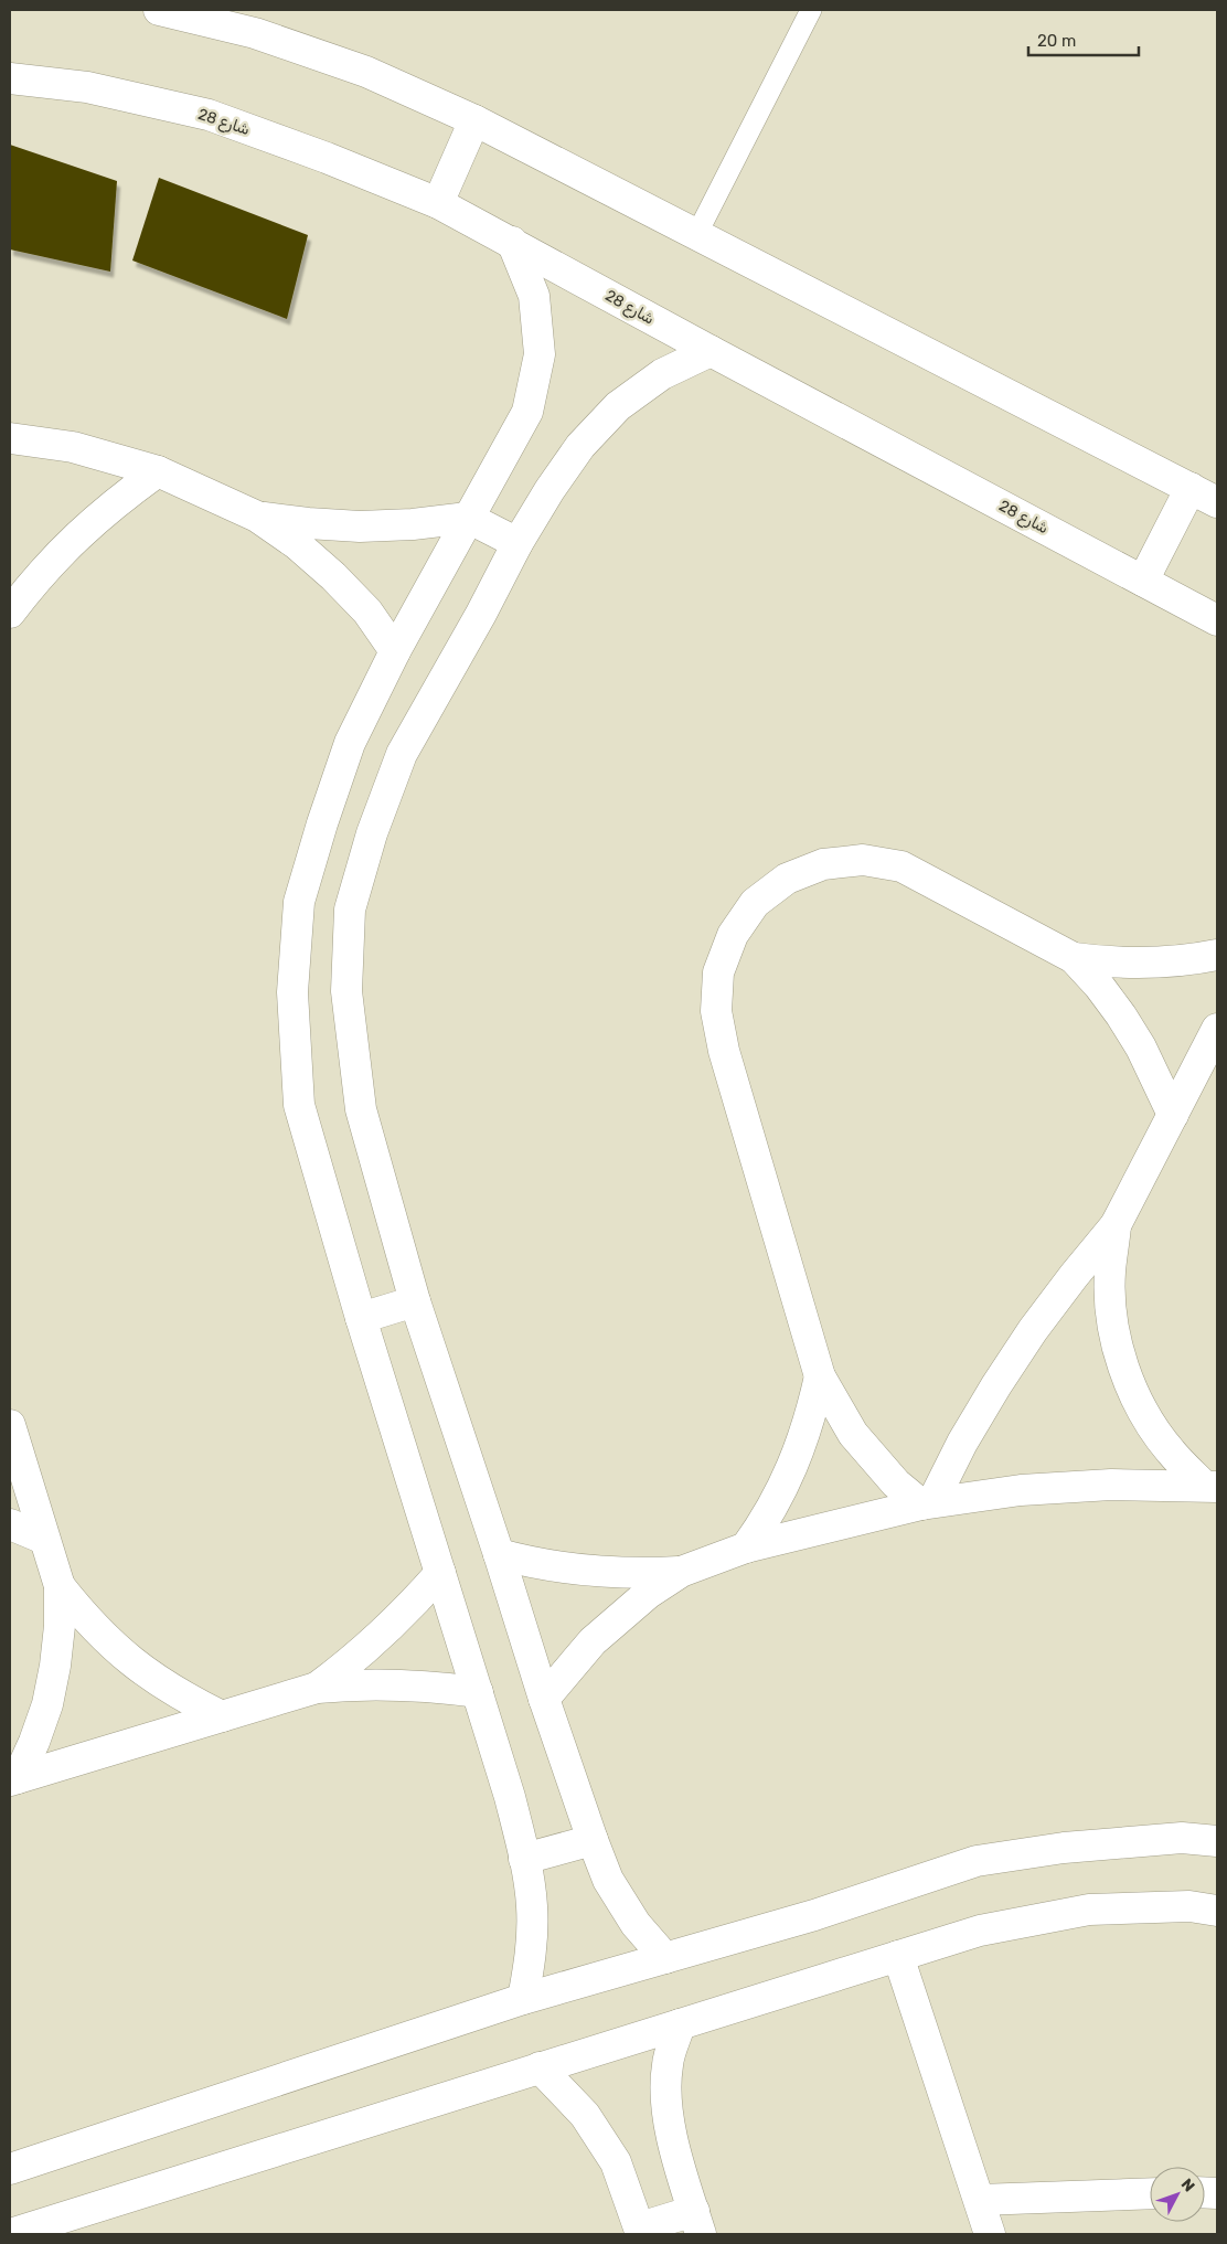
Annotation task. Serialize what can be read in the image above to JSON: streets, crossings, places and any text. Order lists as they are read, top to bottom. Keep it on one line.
{"streets":{"street":["شارع 28"]},"scale_bar":"20 m","north":"top right"}
